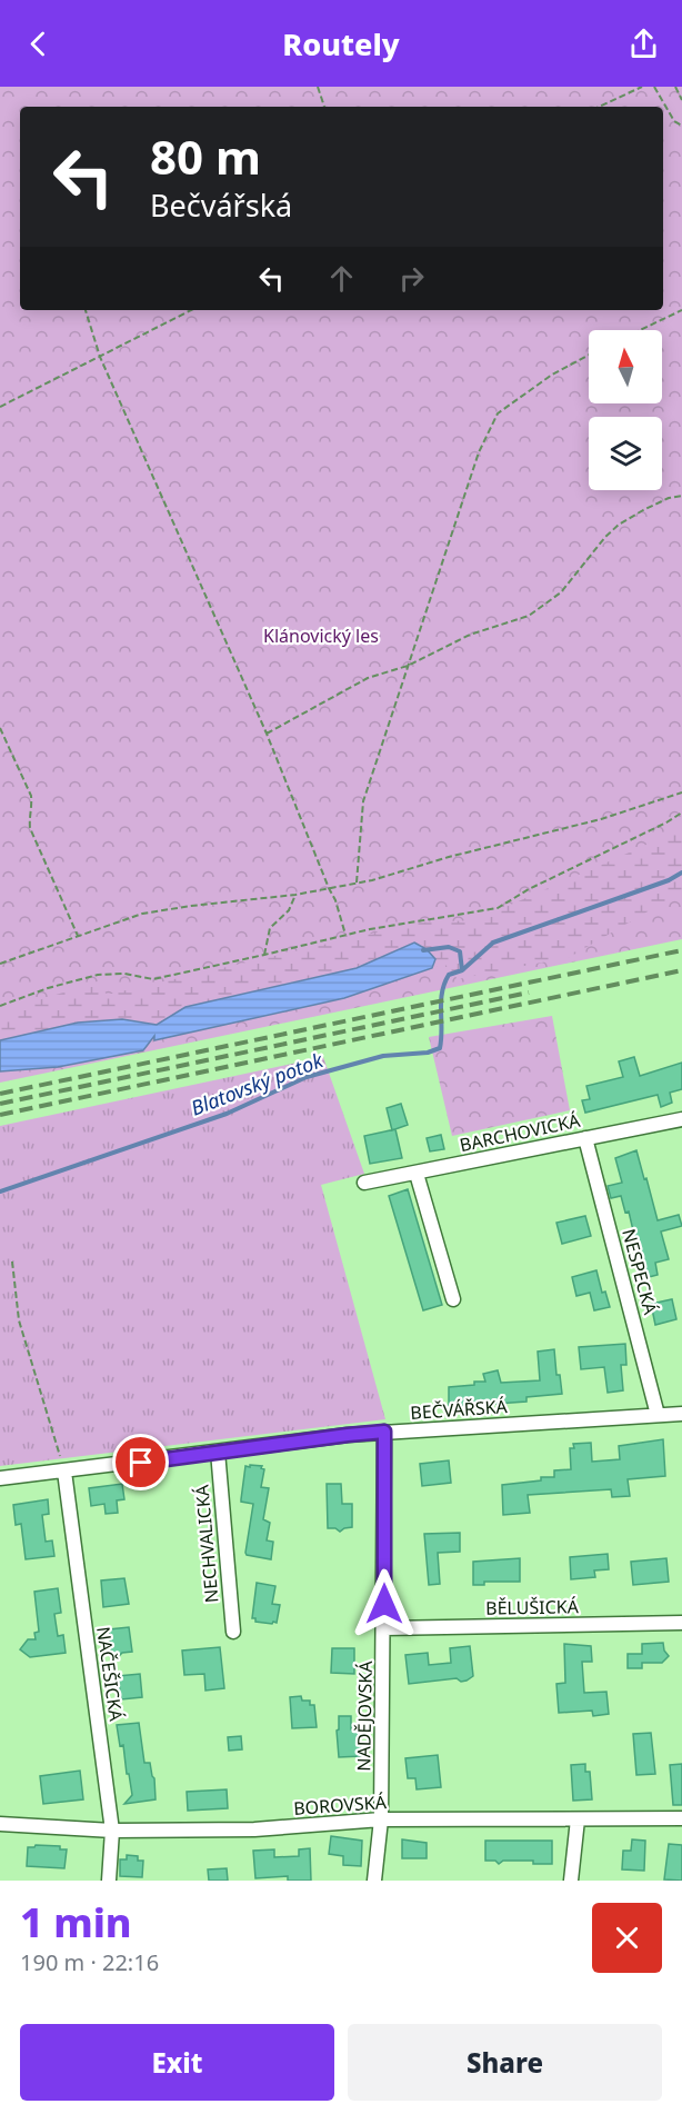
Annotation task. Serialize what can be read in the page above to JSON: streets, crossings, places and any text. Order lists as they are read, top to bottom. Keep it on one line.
{"streets":{"street":["BARCHOVICKÁ","NESPECKÁ","BEČVÁŘSKÁ","NECHVALICKÁ","BĚLUŠICKÁ","NAČEŠICKÁ","NADĚJOVSKÁ","BOROVSKÁ"]},"crossings":[["BARCHOVICKÁ","NESPECKÁ"],["NESPECKÁ","BEČVÁŘSKÁ"],["BEČVÁŘSKÁ","NECHVALICKÁ"],["BEČVÁŘSKÁ","NAČEŠICKÁ"],["BEČVÁŘSKÁ","NADĚJOVSKÁ"],["BĚLUŠICKÁ","NADĚJOVSKÁ"],["NAČEŠICKÁ","BOROVSKÁ"],["NADĚJOVSKÁ","BOROVSKÁ"]],"water":["Blatovský potok"],"parks":["Klánovický les"],"north":"top","page":{"header":"Routely","turn":["80 m","Bečvářská"],"heading":["1 min","190 m · 22:16"],"buttons":["Exit","Share"]}}
